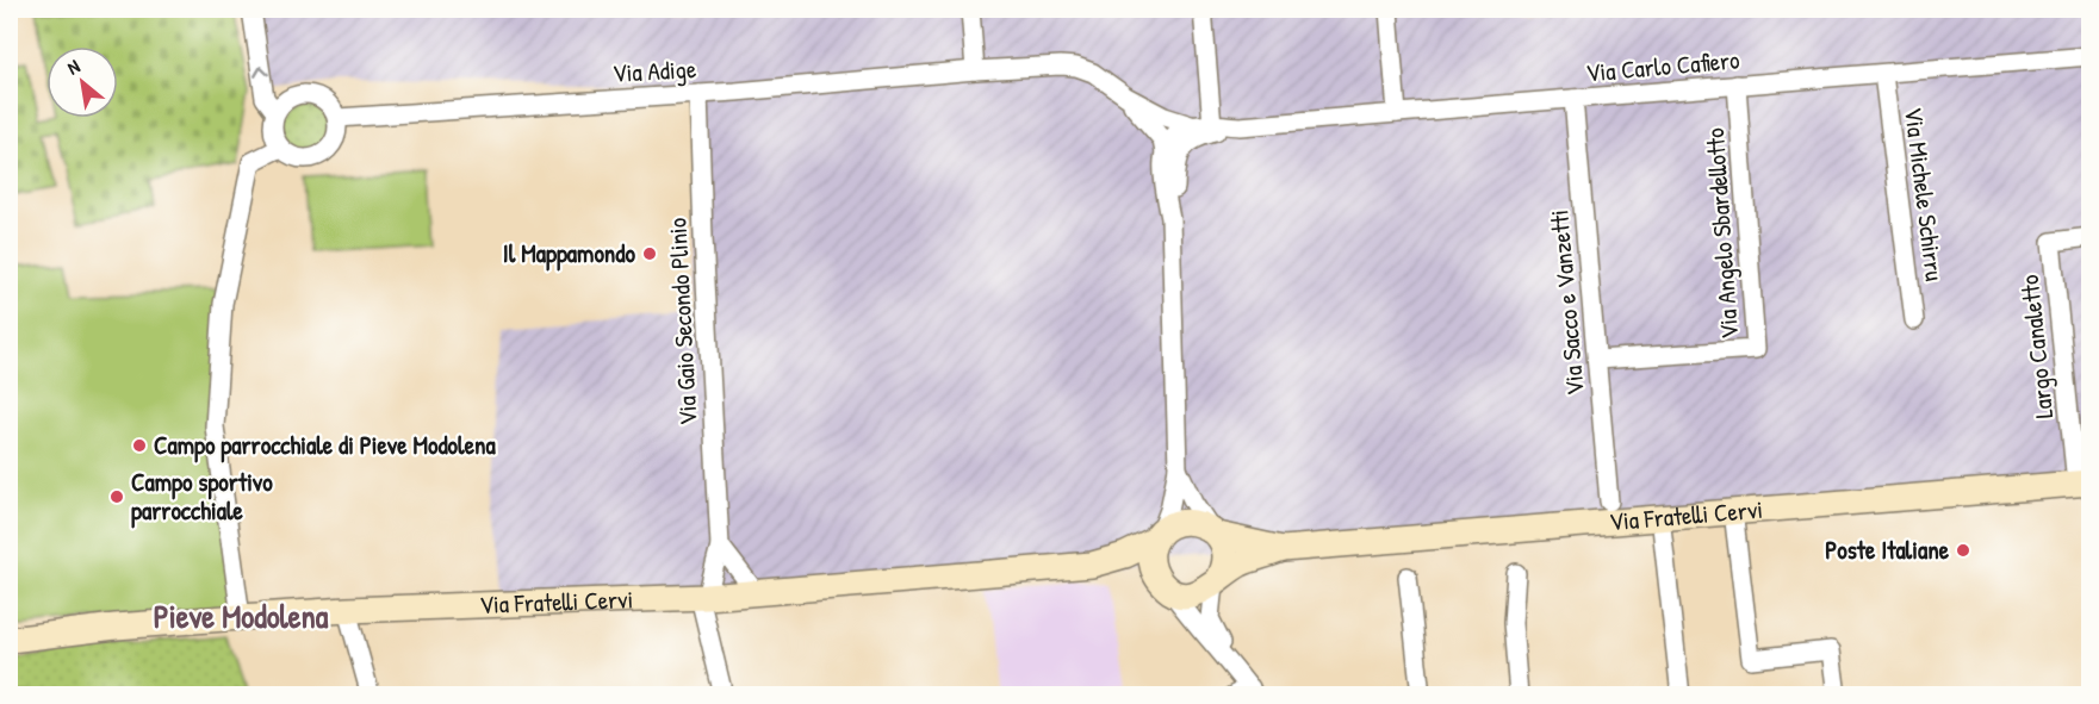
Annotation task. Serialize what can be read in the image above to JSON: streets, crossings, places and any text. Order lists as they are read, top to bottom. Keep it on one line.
{"streets":{"main road":["Via Fratelli Cervi"],"street":["Via Carlo Cafiero","Via Adige","Via Michele Schirru","Via Angelo Sbardellotto","Via Sacco e Vanzetti","Via Gaio Secondo Plinio","Largo Canaletto"]},"crossings":[["Via Carlo Cafiero","Via Adige"],["Via Carlo Cafiero","Via Michele Schirru"],["Via Carlo Cafiero","Via Angelo Sbardellotto"],["Via Carlo Cafiero","Via Sacco e Vanzetti"],["Via Carlo Cafiero","Via Fratelli Cervi"],["Via Adige","Via Gaio Secondo Plinio"],["Via Angelo Sbardellotto","Via Sacco e Vanzetti"],["Via Gaio Secondo Plinio","Via Fratelli Cervi"],["Largo Canaletto","Via Fratelli Cervi"]],"districts":["Pieve Modolena"],"places":["Il Mappamondo","Campo parrocchiale di Pieve Modolena","Campo sportivo parrocchiale","Poste Italiane"],"north":"top left"}
